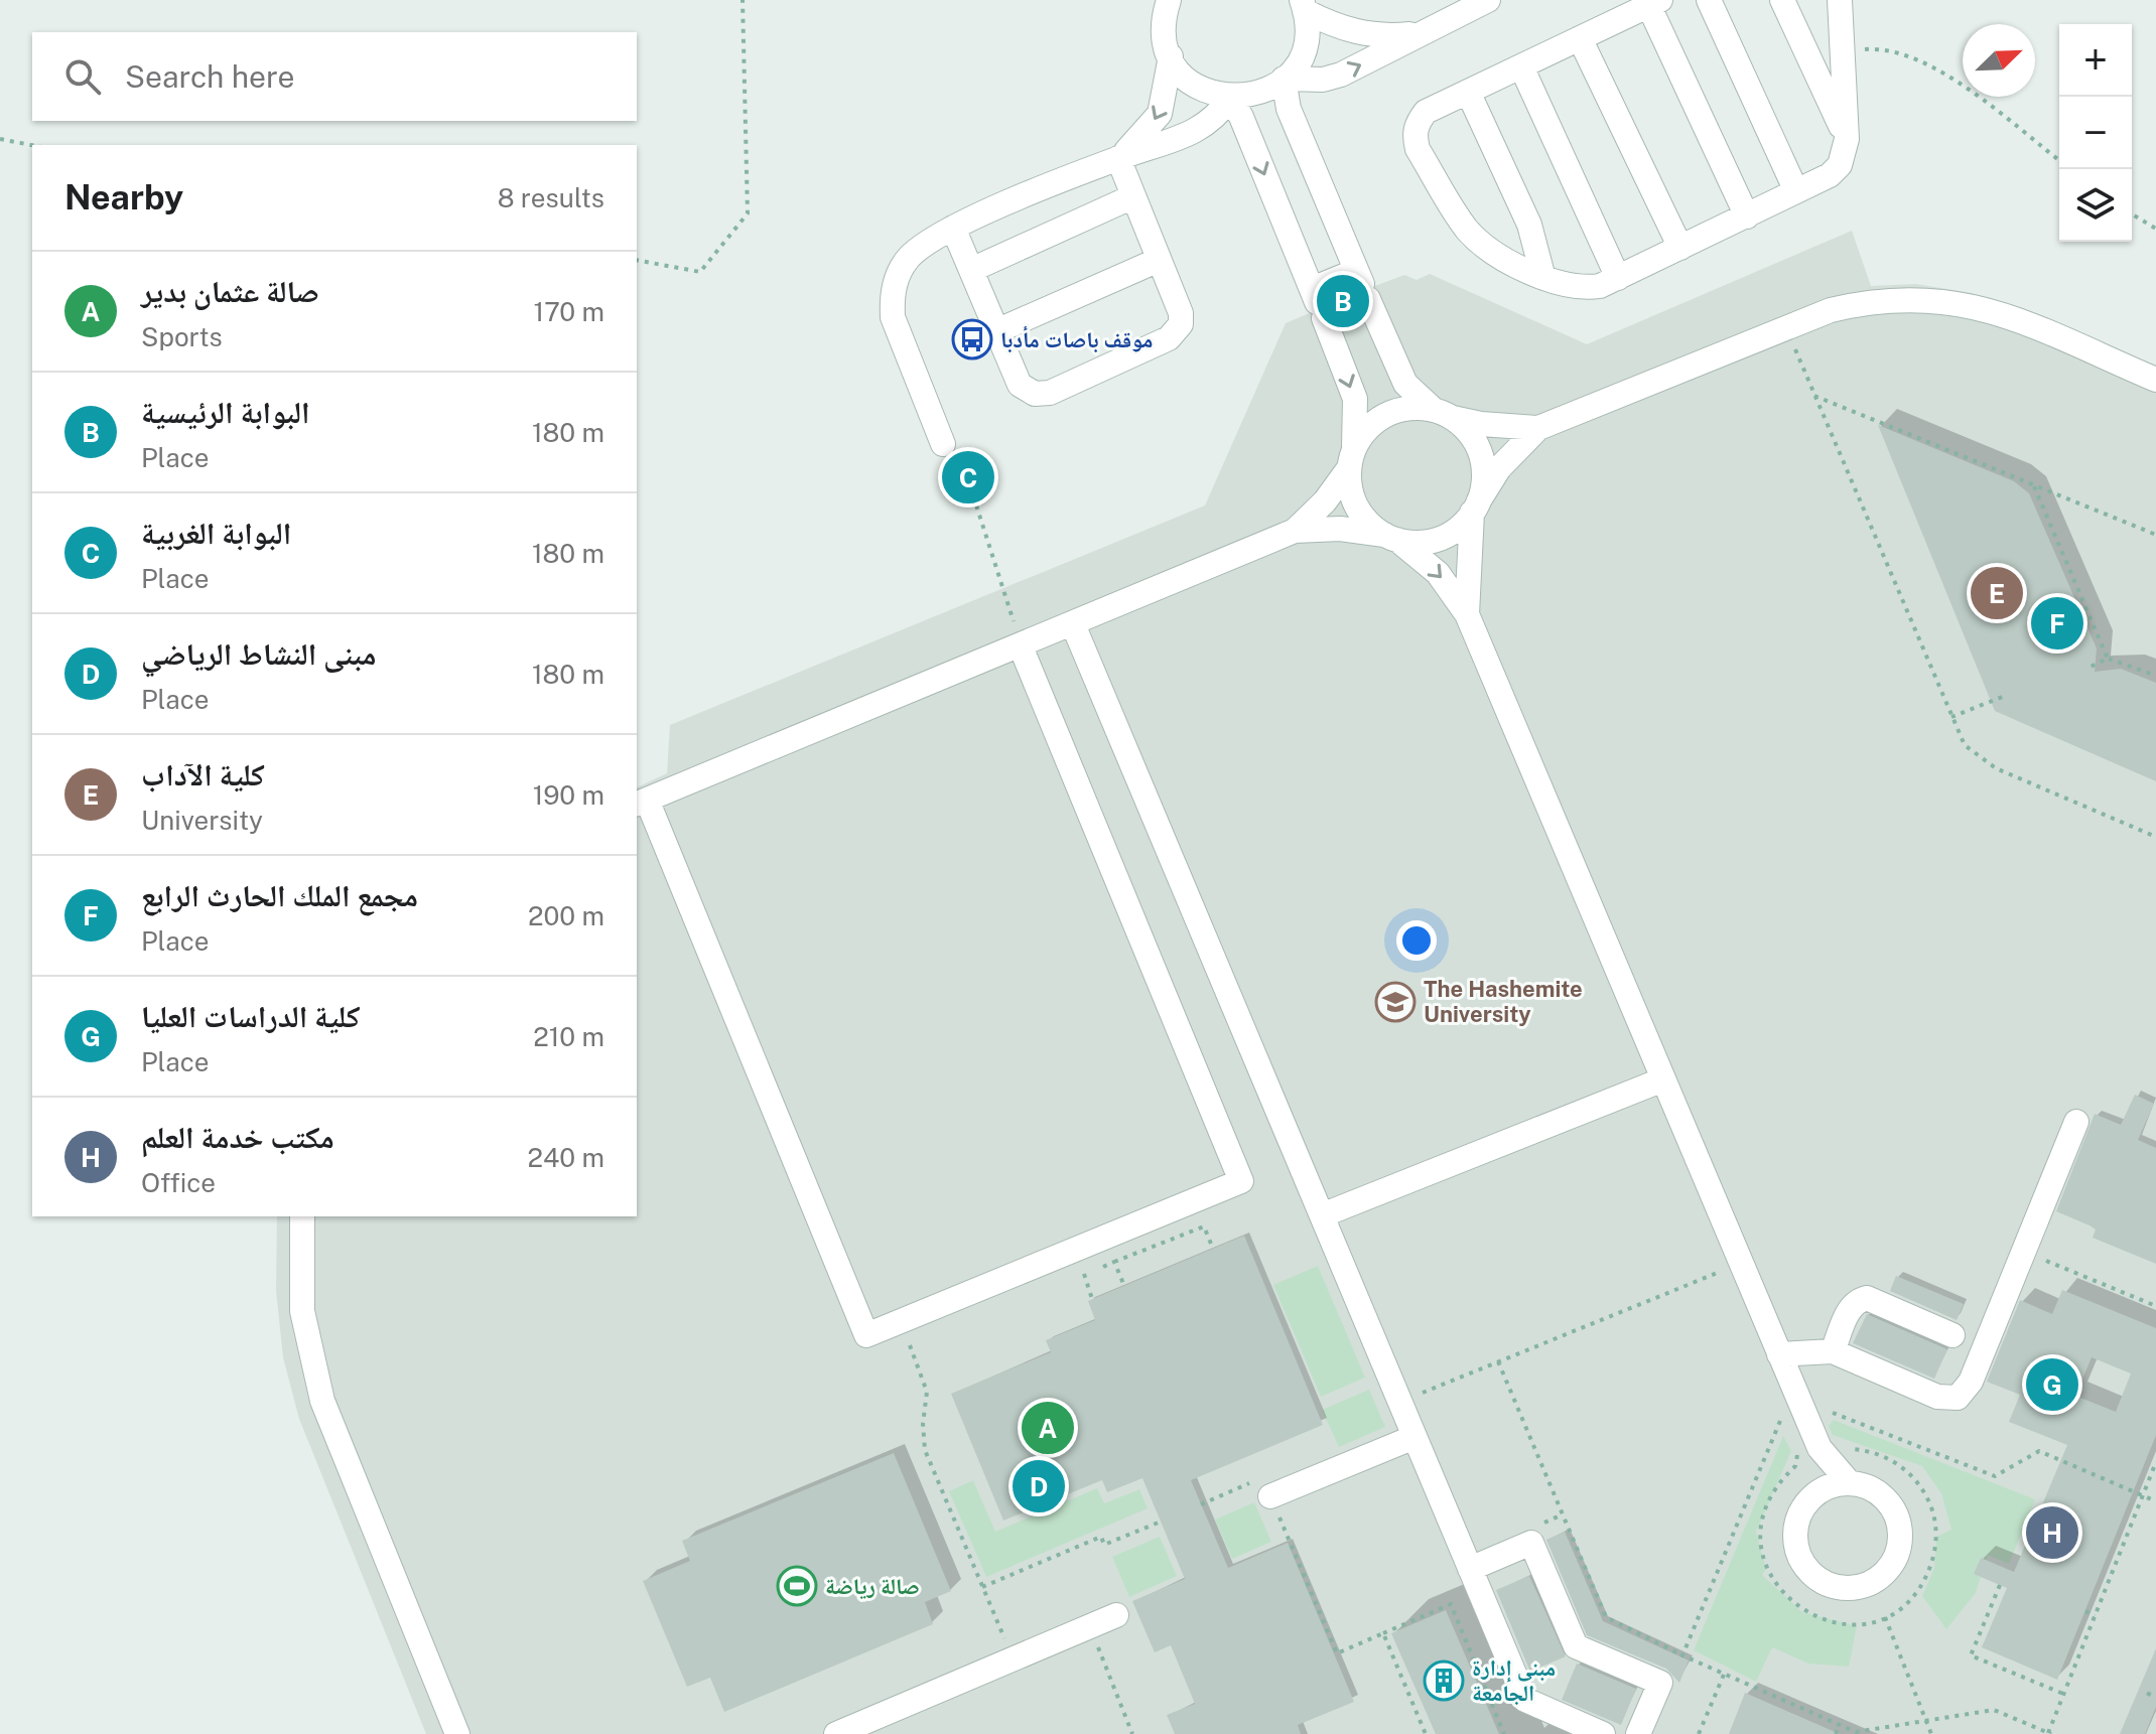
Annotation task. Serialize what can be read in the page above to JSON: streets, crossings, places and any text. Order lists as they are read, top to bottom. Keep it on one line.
{"places":{"bus stop":["موقف باصات مأدبا"],"school or university":["The Hashemite University"],"sports":["صالة رياضة"],"building":["مبنى إدارة الجامعة"]},"north":"top right","page":{"map_buttons":["+","−"],"search":"Search here","heading":["Nearby","8 results"],"list":[{"mark":"A","name":"صالة عثمان بدير","note":"Sports","value":"170 m"},{"mark":"B","name":"البوابة الرئيسية","note":"Place","value":"180 m"},{"mark":"C","name":"البوابة الغربية","note":"Place","value":"180 m"},{"mark":"D","name":"مبنى النشاط الرياضي","note":"Place","value":"180 m"},{"mark":"E","name":"كلية الآداب","note":"University","value":"190 m"},{"mark":"F","name":"مجمع الملك الحارث الرابع","note":"Place","value":"200 m"},{"mark":"G","name":"كلية الدراسات العليا","note":"Place","value":"210 m"},{"mark":"H","name":"مكتب خدمة العلم","note":"Office","value":"240 m"}],"pins":["B","C","E","F","G","A","D","H"]}}
